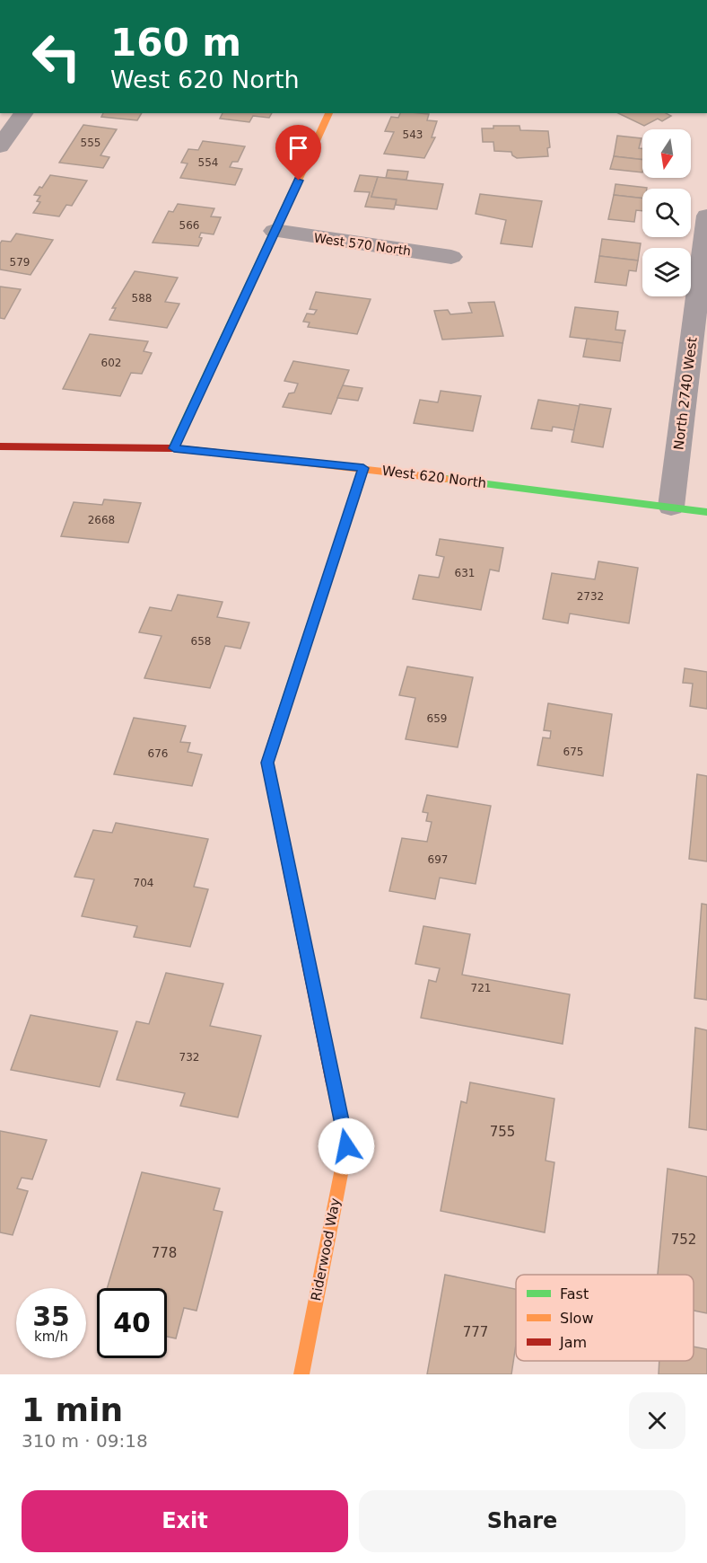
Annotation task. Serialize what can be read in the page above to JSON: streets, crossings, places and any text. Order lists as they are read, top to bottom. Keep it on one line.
{"streets":{"street":["West 570 North","North 2740 West","West 620 North","Riderwood Way"]},"crossings":[["North 2740 West","West 620 North"],["West 620 North","Riderwood Way"]],"house_numbers":["543","555","554","566","579","588","602","2668","631","2732","658","659","675","676","697","704","721","732","755","752","778","777"],"legend":["Fast","Slow","Jam"],"north":"bottom","page":{"turn":["160 m","West 620 North"],"speed":"35 km/h","limit":"40","heading":["1 min","310 m · 09:18"],"buttons":["Exit","Share"]}}
